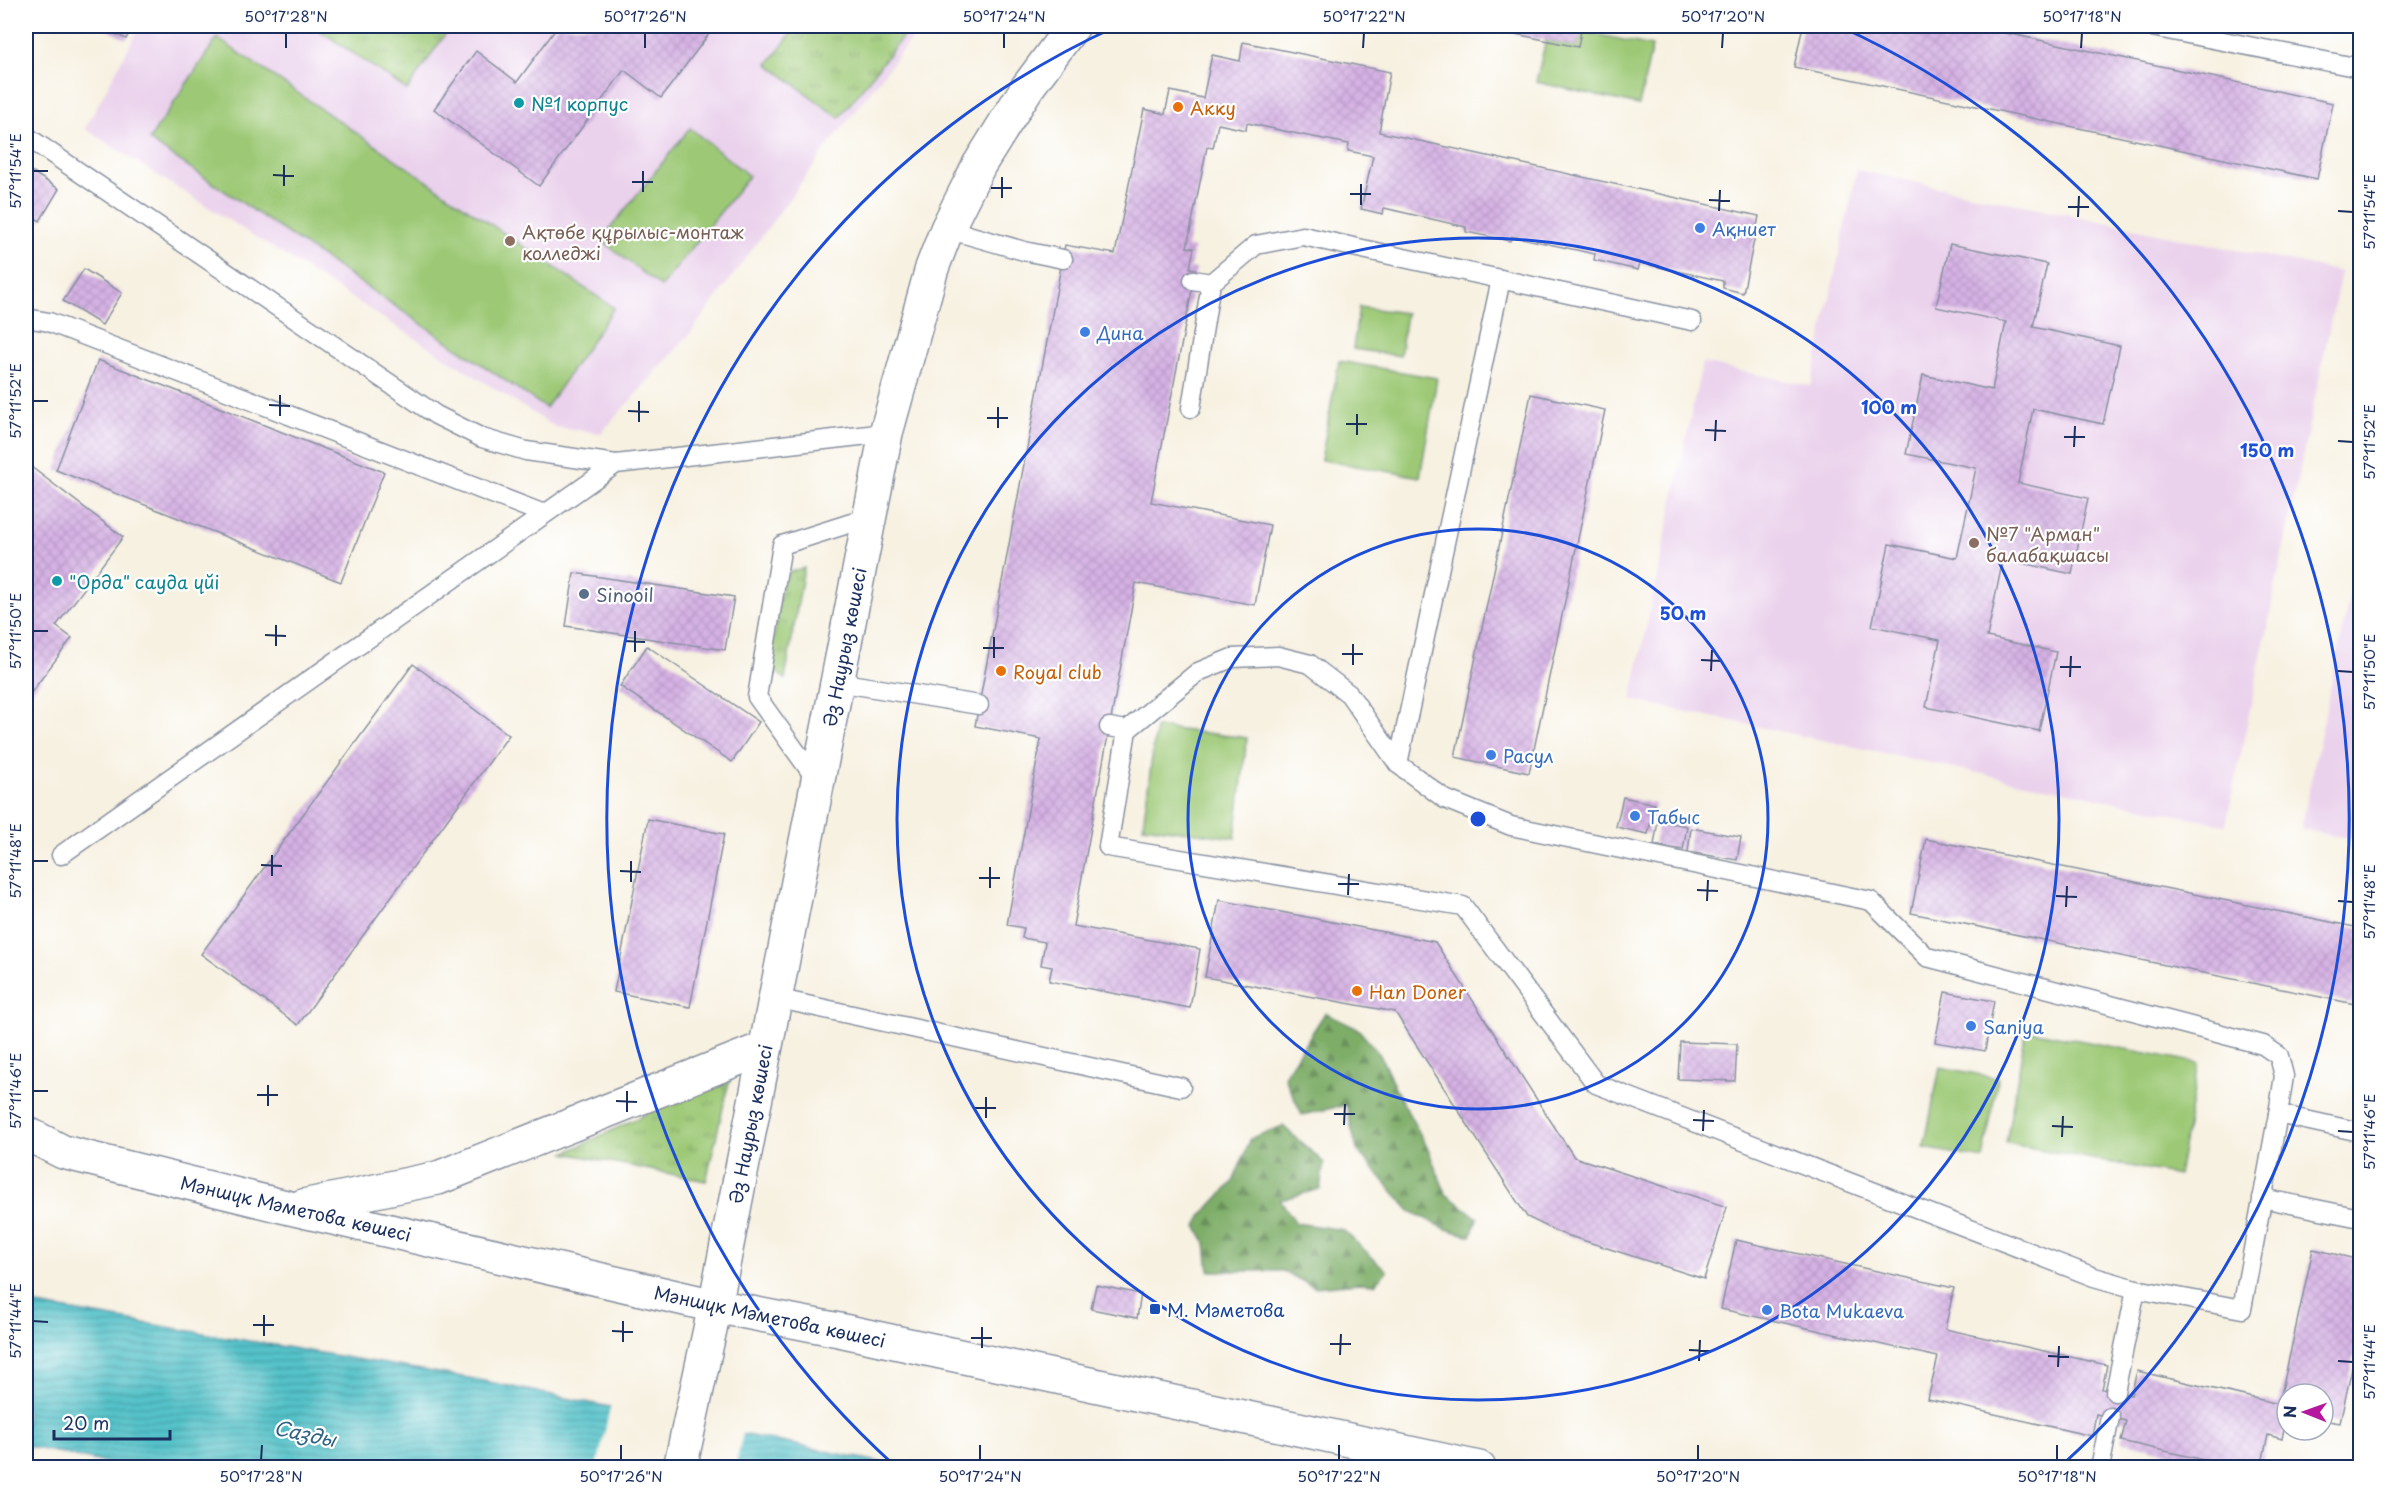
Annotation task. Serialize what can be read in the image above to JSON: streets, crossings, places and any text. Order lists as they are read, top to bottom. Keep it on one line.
{"streets":{"main road":["Әз Наурыз көшесі","Мәншүк Мәметова көшесі"]},"crossings":[["Әз Наурыз көшесі","Мәншүк Мәметова көшесі"]],"water":["Сазды"],"places":{"other":["№1 корпус","Акку","Ақниет","Ақтөбе құрылыс-монтаж колледжі","Дина","№7 \"Арман\" балабақшасы","\"Орда\" сауда үйі","Sinooil","Royal club","Расул","Табыс","Han Doner","Saniya","Bota Mukaeva"],"transit":["М. Мәметова"]},"scale_bar":"20 m","north":"left","coordinates":["50°17'28\"N","50°17'26\"N","50°17'24\"N","50°17'22\"N","50°17'20\"N","50°17'18\"N","57°11'54\"E","57°11'52\"E","57°11'50\"E","57°11'48\"E","57°11'46\"E","57°11'44\"E"],"rings":["100 m","150 m","50 m"]}
